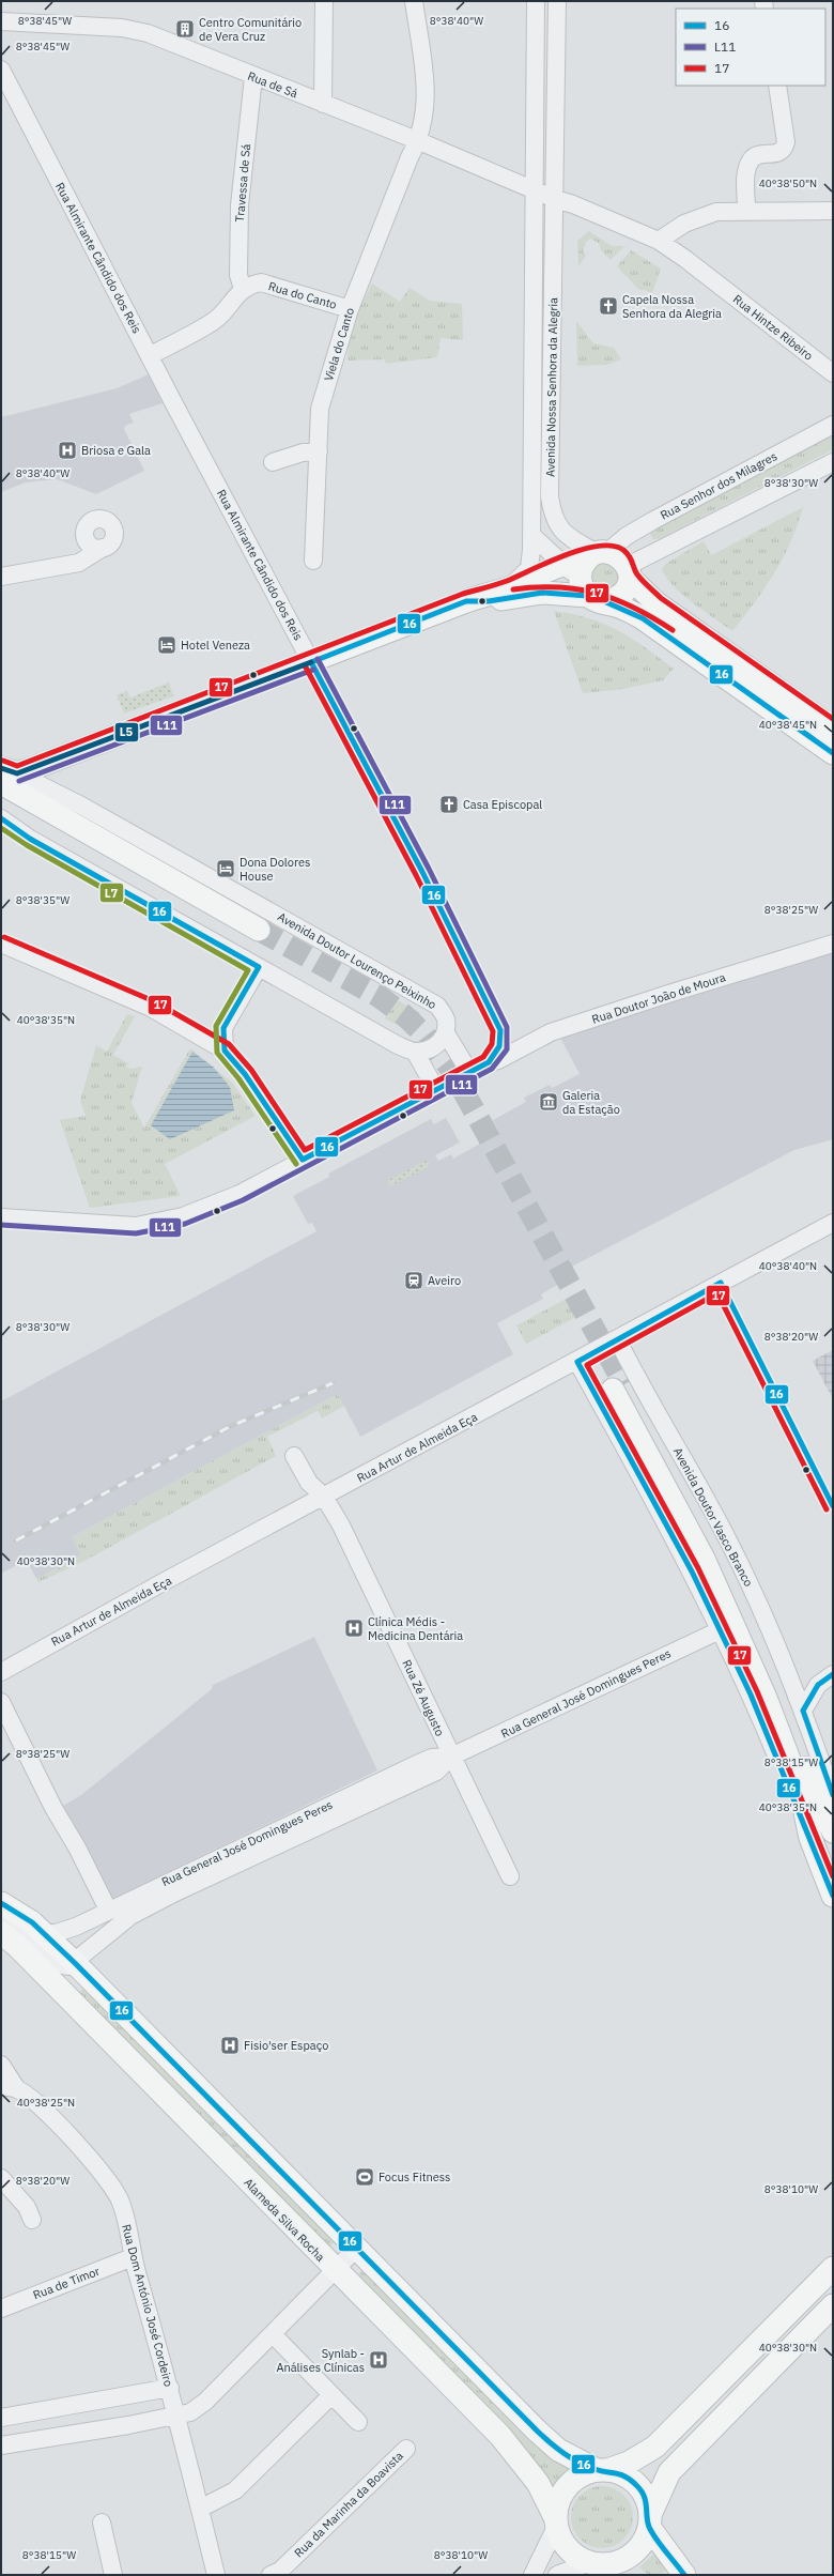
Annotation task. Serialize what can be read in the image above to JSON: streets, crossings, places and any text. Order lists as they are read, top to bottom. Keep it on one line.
{"streets":{"main road":["Avenida Doutor Vasco Branco","Alameda Silva Rocha"],"street":["Rua de Sá","Travessa de Sá","Rua Almirante Cândido dos Reis","Rua do Canto","Rua Hintze Ribeiro","Viela do Canto","Avenida Nossa Senhora da Alegria","Rua Senhor dos Milagres","Avenida Doutor Lourenço Peixinho","Rua Doutor João de Moura","Rua Artur de Almeida Eça","Rua General José Domingues Peres","Rua Zé Augusto","Rua de Timor","Rua Dom António José Cordeiro","Rua da Marinha da Boavista"]},"crossings":[["Rua de Sá","Travessa de Sá"],["Rua de Sá","Rua Hintze Ribeiro"],["Rua de Sá","Viela do Canto"],["Rua de Sá","Avenida Nossa Senhora da Alegria"],["Travessa de Sá","Rua do Canto"],["Rua Almirante Cândido dos Reis","Rua Doutor João de Moura"],["Rua do Canto","Viela do Canto"],["Rua Hintze Ribeiro","Avenida Nossa Senhora da Alegria"],["Avenida Nossa Senhora da Alegria","Rua Senhor dos Milagres"],["Rua Artur de Almeida Eça","Avenida Doutor Vasco Branco"],["Rua Artur de Almeida Eça","Rua Zé Augusto"],["Rua General José Domingues Peres","Rua Zé Augusto"],["Rua de Timor","Rua Dom António José Cordeiro"]],"places":{"building":["Centro Comunitário de Vera Cruz"],"church":["Capela Nossa Senhora da Alegria","Casa Episcopal"],"hospital":["Briosa e Gala","Clínica Médis - Medicina Dentária","Fisio'ser Espaço","Synlab - Análises Clínicas"],"hotel":["Hotel Veneza","Dona Dolores House"],"museum":["Galeria da Estação"],"station":["Aveiro"],"sports":["Focus Fitness"]},"lines":["transit line 17","transit line 16","transit line L11","transit line L5","transit line L7"],"legend":["16","L11","17"],"coordinates":["8°38'45\"W","8°38'40\"W","40°38'50\"N","8°38'30\"W","40°38'45\"N","8°38'35\"W","8°38'25\"W","40°38'35\"N","40°38'40\"N","8°38'20\"W","40°38'30\"N","8°38'15\"W","40°38'25\"N","8°38'10\"W"]}
